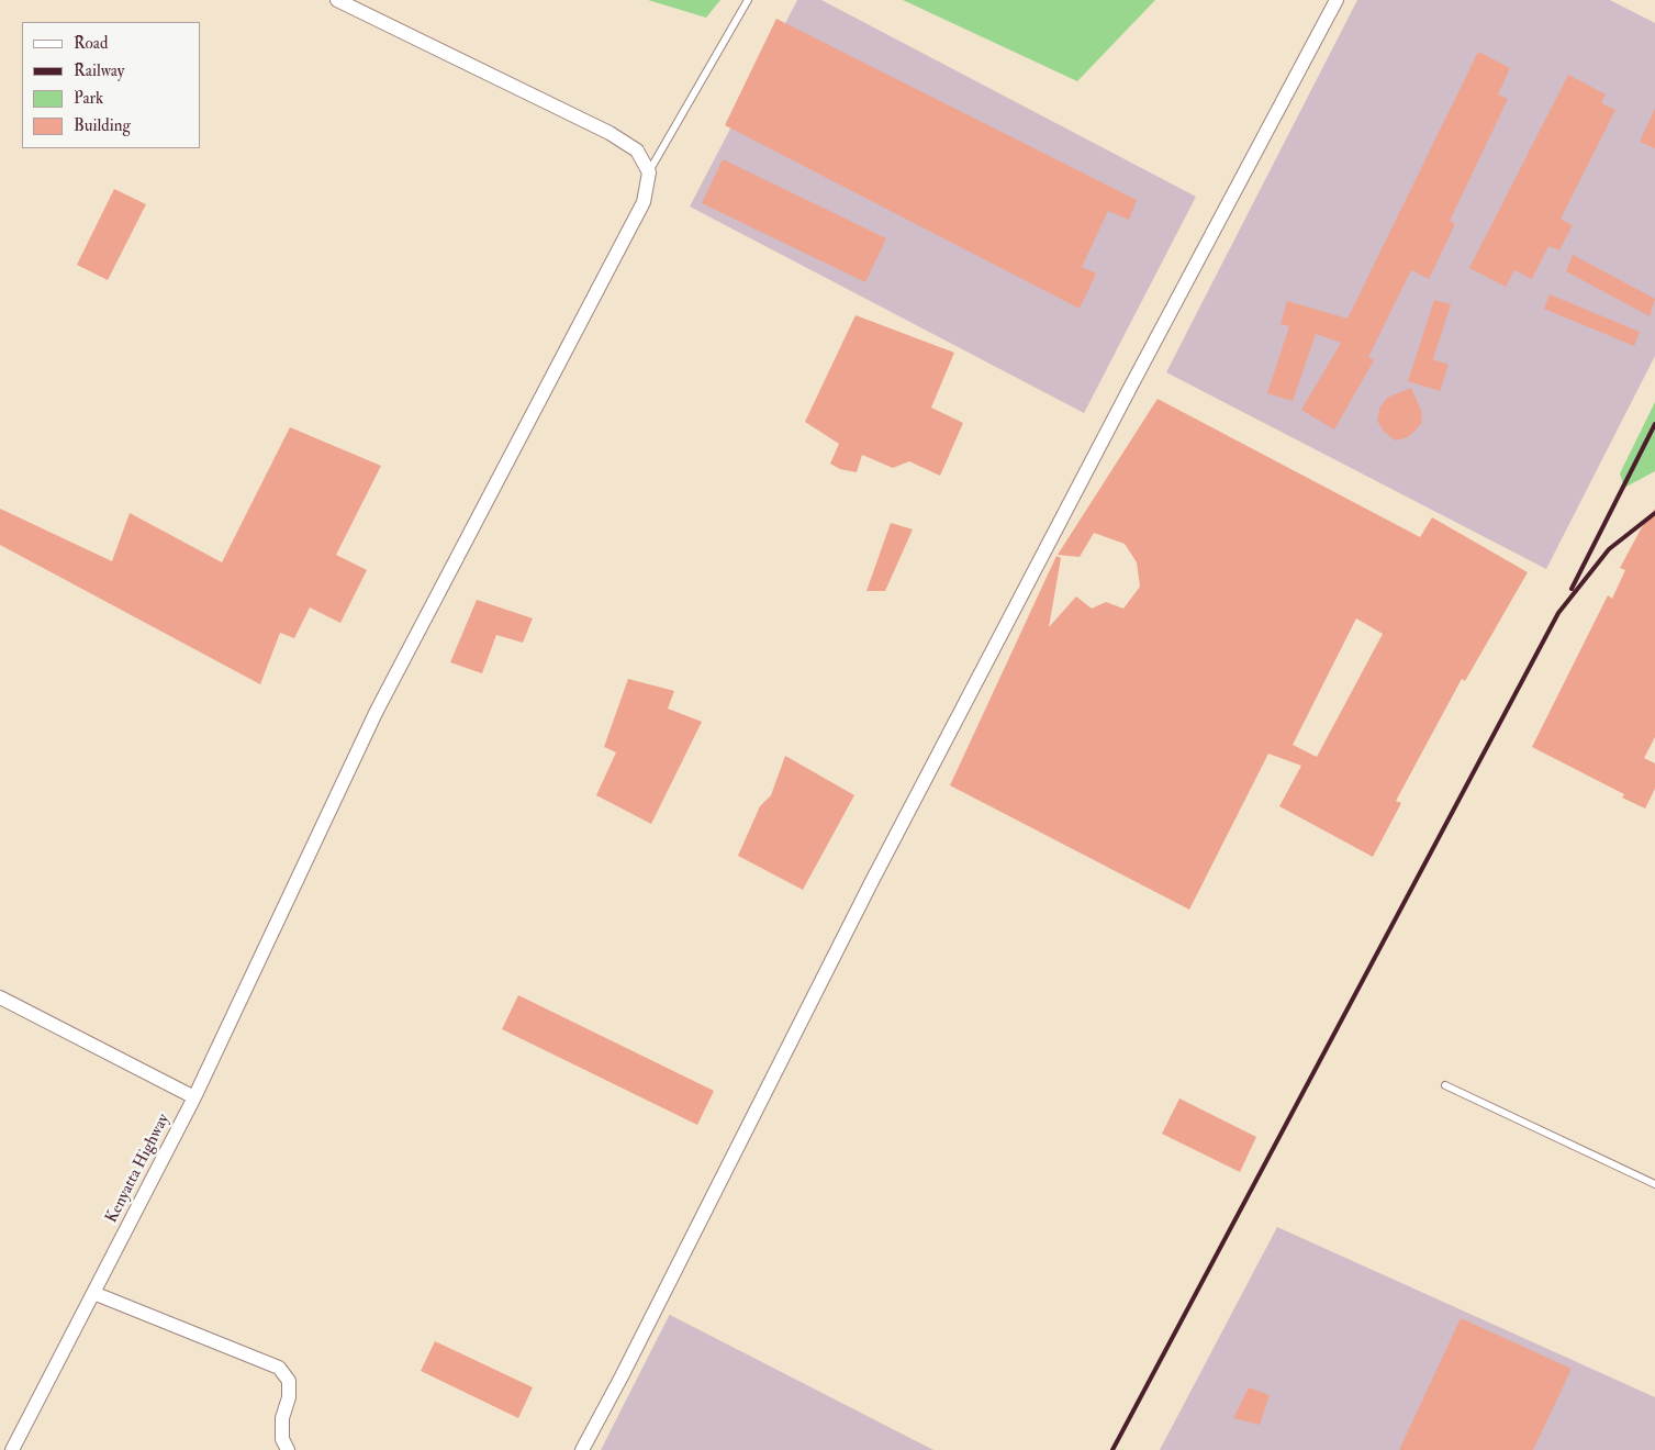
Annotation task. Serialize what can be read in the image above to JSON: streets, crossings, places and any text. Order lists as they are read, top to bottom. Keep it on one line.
{"streets":{"street":["Kenyatta Highway"]},"legend":["Road","Railway","Park","Building"]}
